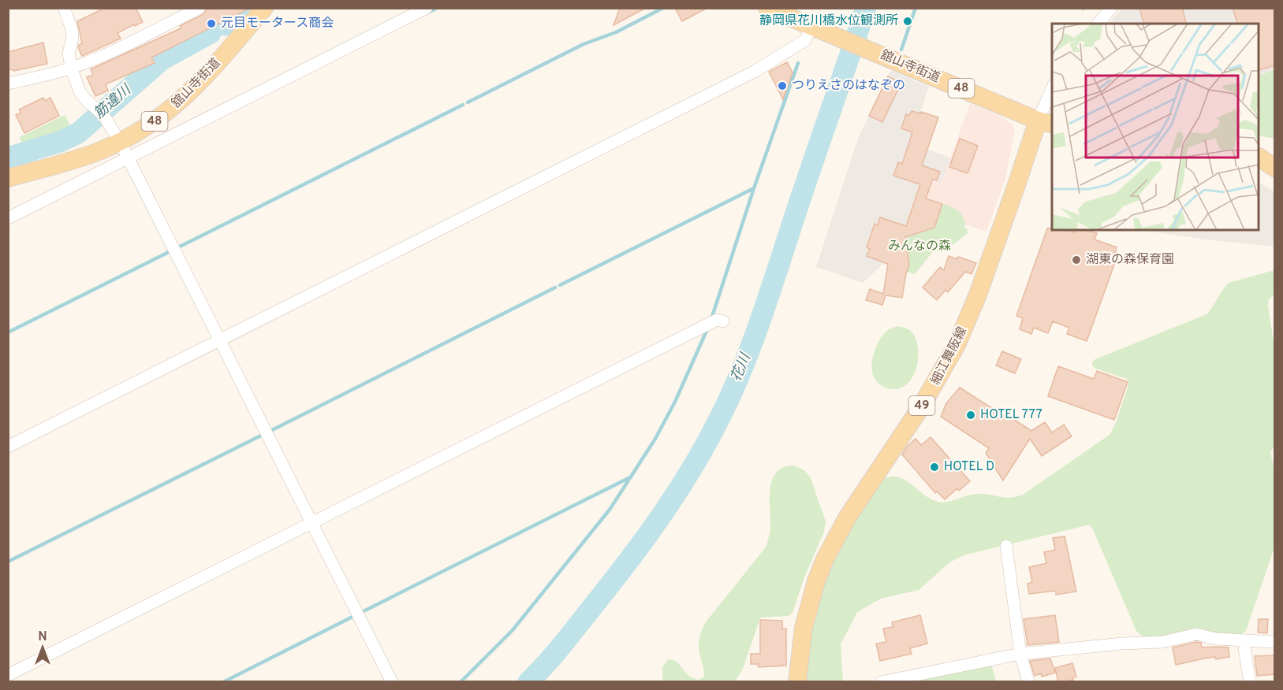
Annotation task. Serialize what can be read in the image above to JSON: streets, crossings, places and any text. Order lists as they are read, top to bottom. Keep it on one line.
{"streets":{"main road":["舘山寺街道","48","細江舞阪線","49"]},"crossings":[["舘山寺街道","細江舞阪線"]],"water":["筋違川","花川"],"parks":["みんなの森"],"places":["静岡県花川橋水位観測所","元目モータース商会","つりえさのはなぞの","湖東の森保育園","HOTEL 777","HOTEL D"],"north":"top"}
